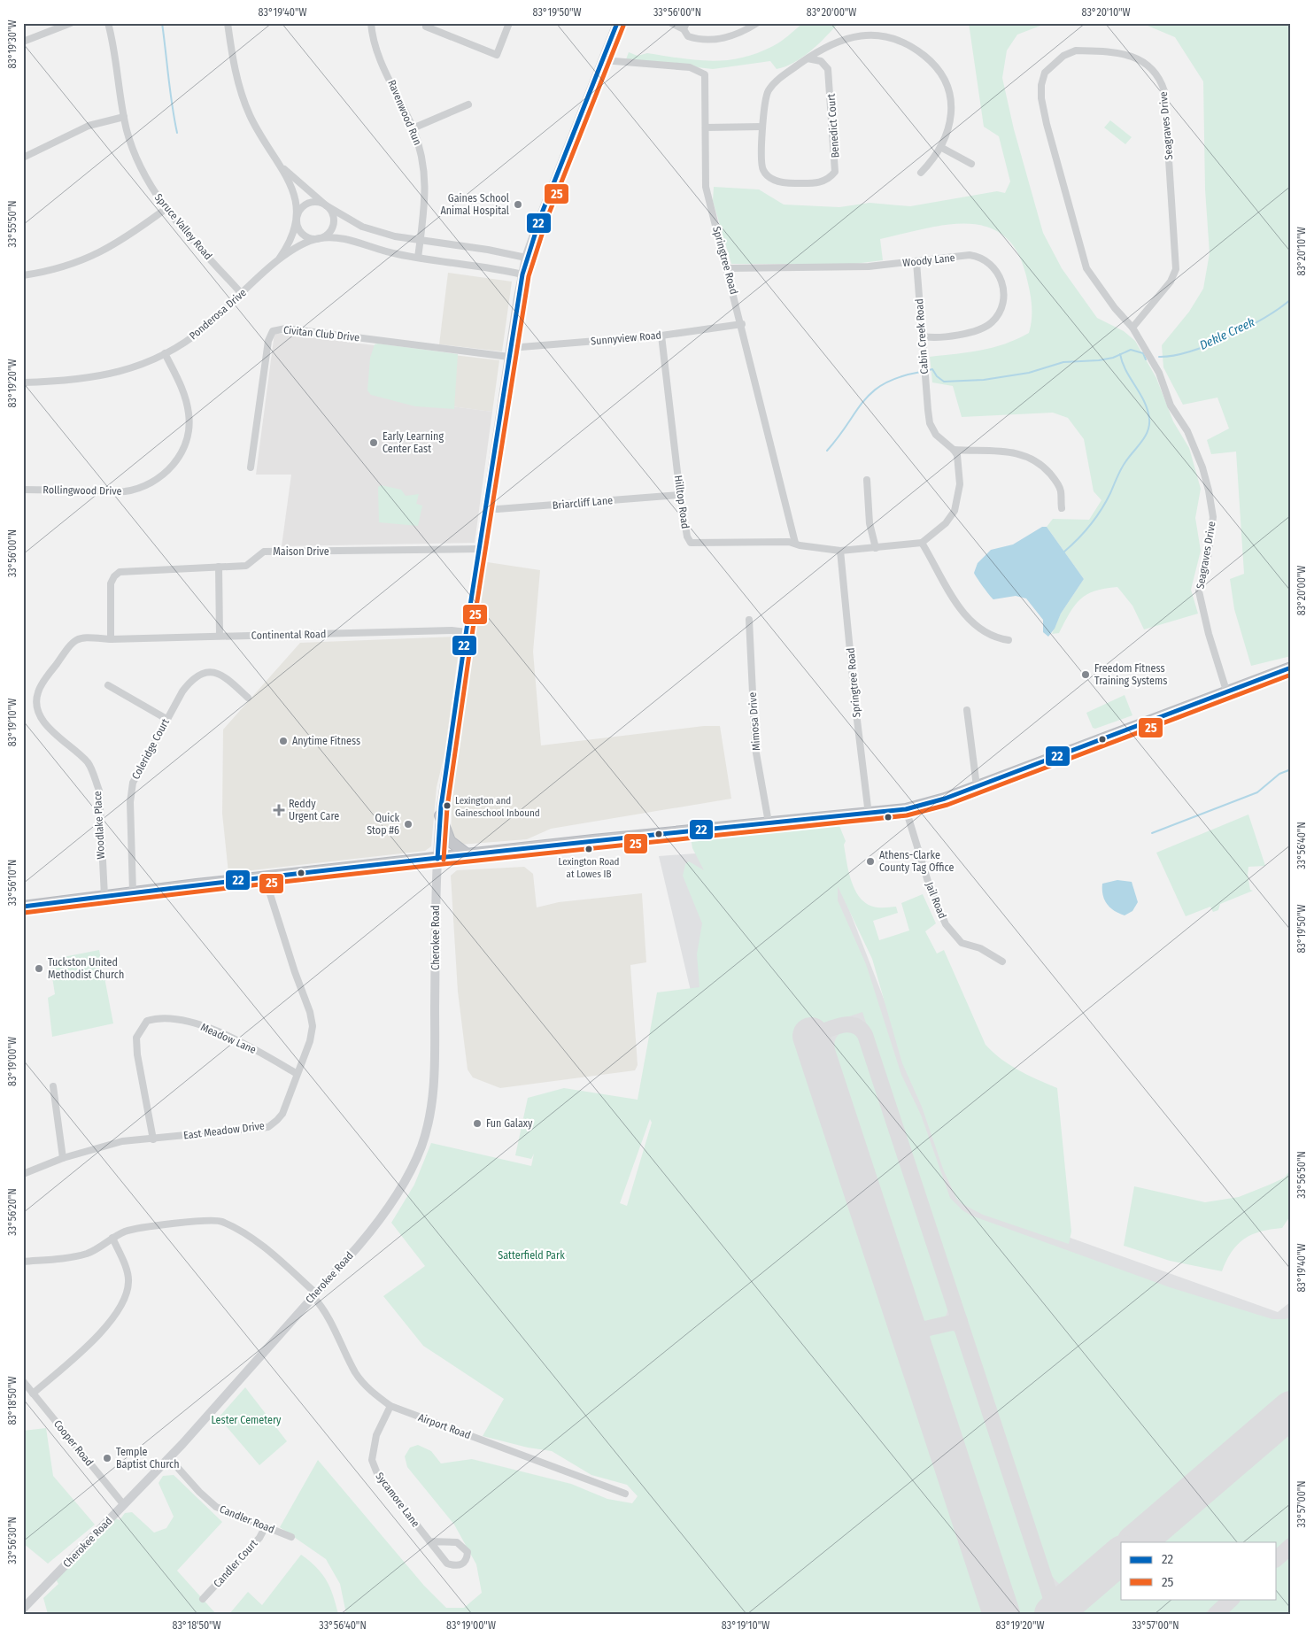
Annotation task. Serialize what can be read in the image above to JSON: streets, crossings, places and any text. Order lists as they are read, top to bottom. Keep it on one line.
{"streets":{"main road":["Cherokee Road"],"street":["Ravenwood Run","Benedict Court","Seagraves Drive","Spruce Valley Road","Springtree Road","Woody Lane","Ponderosa Drive","Civitan Club Drive","Cabin Creek Road","Sunnyview Road","Rollingwood Drive","Hilltop Road","Briarcliff Lane","Maison Drive","Continental Road","Mimosa Drive","Coleridge Court","Woodlake Place","Jail Road","Meadow Lane","East Meadow Drive","Airport Road","Cooper Road","Sycamore Lane","Candler Road","Candler Court"]},"crossings":[["Ravenwood Run","Ponderosa Drive"],["Spruce Valley Road","Ponderosa Drive"],["Springtree Road","Woody Lane"],["Springtree Road","Sunnyview Road"],["Springtree Road","Hilltop Road"],["Springtree Road","Cherokee Road"],["Woody Lane","Cabin Creek Road"],["Ponderosa Drive","Rollingwood Drive"],["Ponderosa Drive","Cherokee Road"],["Civitan Club Drive","Sunnyview Road"],["Civitan Club Drive","Cherokee Road"],["Sunnyview Road","Hilltop Road"],["Sunnyview Road","Cherokee Road"],["Hilltop Road","Briarcliff Lane"],["Briarcliff Lane","Cherokee Road"],["Maison Drive","Continental Road"],["Maison Drive","Woodlake Place"],["Maison Drive","Cherokee Road"],["Continental Road","Woodlake Place"],["Continental Road","Cherokee Road"],["Cherokee Road","Airport Road"],["Cherokee Road","Cooper Road"],["Cherokee Road","Candler Road"],["Meadow Lane","East Meadow Drive"],["Airport Road","Sycamore Lane"],["Candler Road","Candler Court"]],"water":["Dekle Creek"],"parks":["Satterfield Park","Lester Cemetery"],"places":{"other":["Gaines School Animal Hospital","Early Learning Center East","Freedom Fitness Training Systems","Anytime Fitness","Lexington and Gaineschool Inbound","Quick Stop #6","Lexington Road at Lowes IB","Athens-Clarke County Tag Office","Tuckston United Methodist Church","Fun Galaxy","Temple Baptist Church"],"health":["Reddy Urgent Care"]},"lines":["transit line 22","transit line 25"],"legend":["22","25"],"coordinates":["83°19'40\"W","83°19'50\"W","33°56'00\"N","83°20'00\"W","83°20'10\"W","83°19'30\"W","33°55'50\"N","83°19'20\"W","83°19'10\"W","33°56'40\"N","33°56'10\"N","83°19'00\"W","33°56'50\"N","33°56'20\"N","83°18'50\"W","33°57'00\"N","33°56'30\"N"]}
